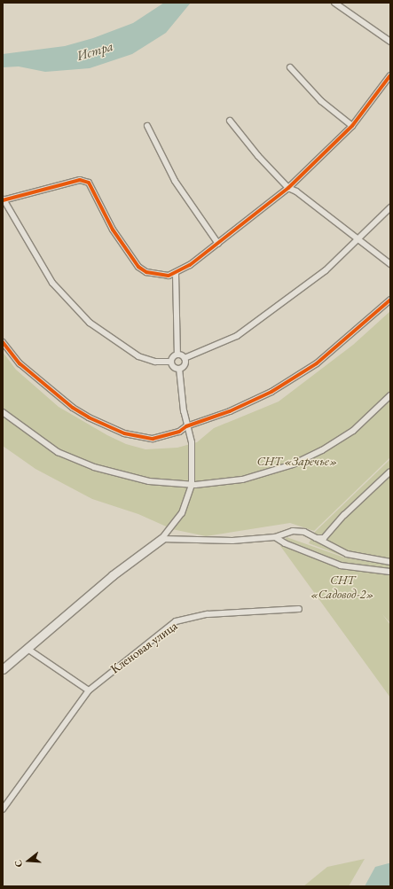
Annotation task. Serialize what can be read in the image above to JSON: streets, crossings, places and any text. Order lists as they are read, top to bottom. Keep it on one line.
{"streets":{"street":["Кленовая улица"]},"water":["Истра"],"parks":["СНТ «Заречье»","СНТ «Садовод-2»"],"north":"left"}
